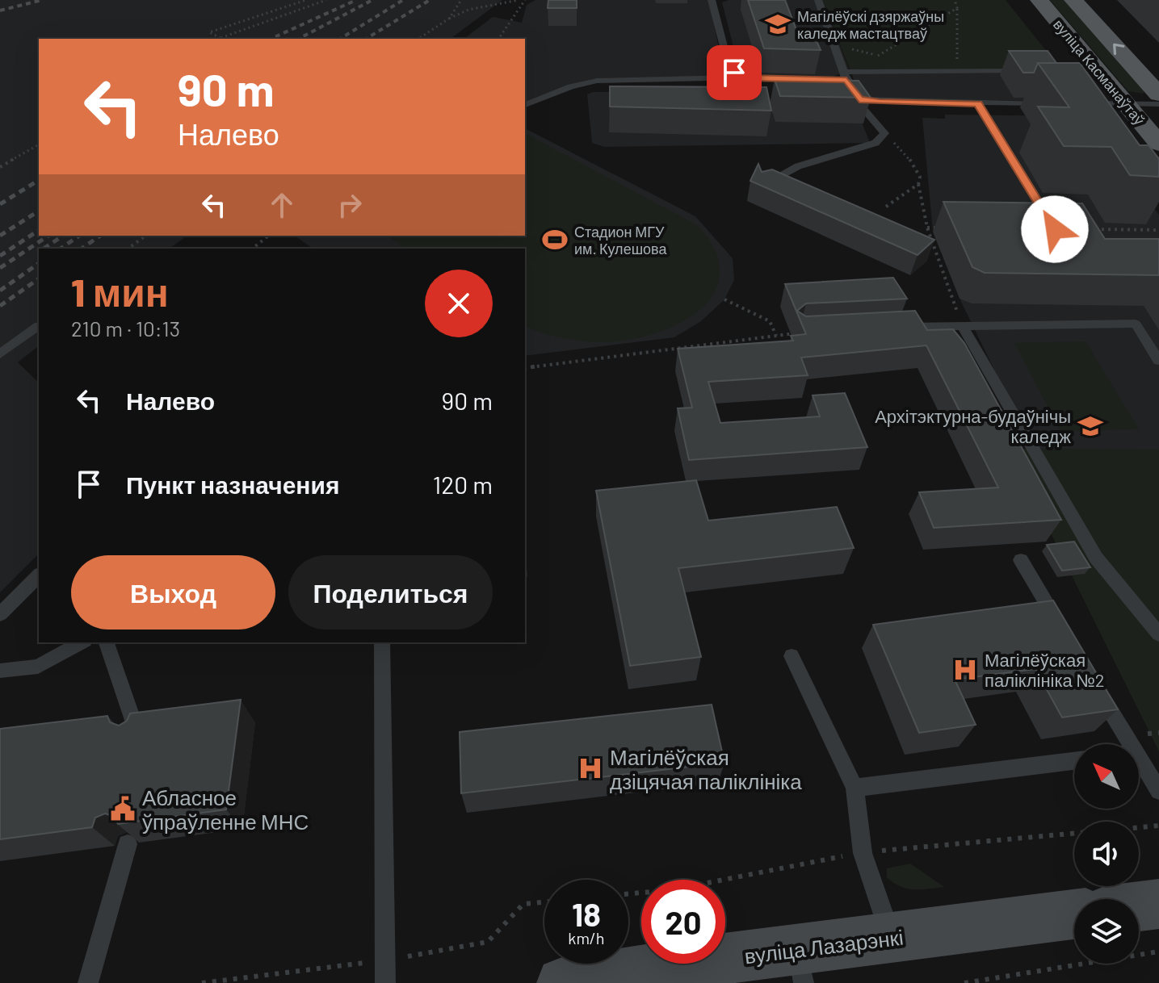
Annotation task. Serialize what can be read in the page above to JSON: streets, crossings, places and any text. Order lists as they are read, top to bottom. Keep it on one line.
{"streets":{"main road":["вуліца Касманаўтаў","вуліца Лазарэнкі"]},"places":{"school or university":["Магілёўскі дзяржаўны каледж мастацтваў","Архітэктурна-будаўнічы каледж"],"sports":["Стадион МГУ им. Кулешова"],"hospital":["Магілёўская паліклініка №2","Магілёўская дзіцячая паліклініка"],"public building":["Абласное ўпраўленне МНС"]},"north":"top left","page":{"turn":["90 m","Налево"],"heading":["1 мин","210 m · 10:13"],"list":[{"name":"Налево","value":"90 m"},{"name":"Пункт назначения","value":"120 m"}],"buttons":["Выход","Поделиться"],"speed":"18 km/h","limit":"20"}}
